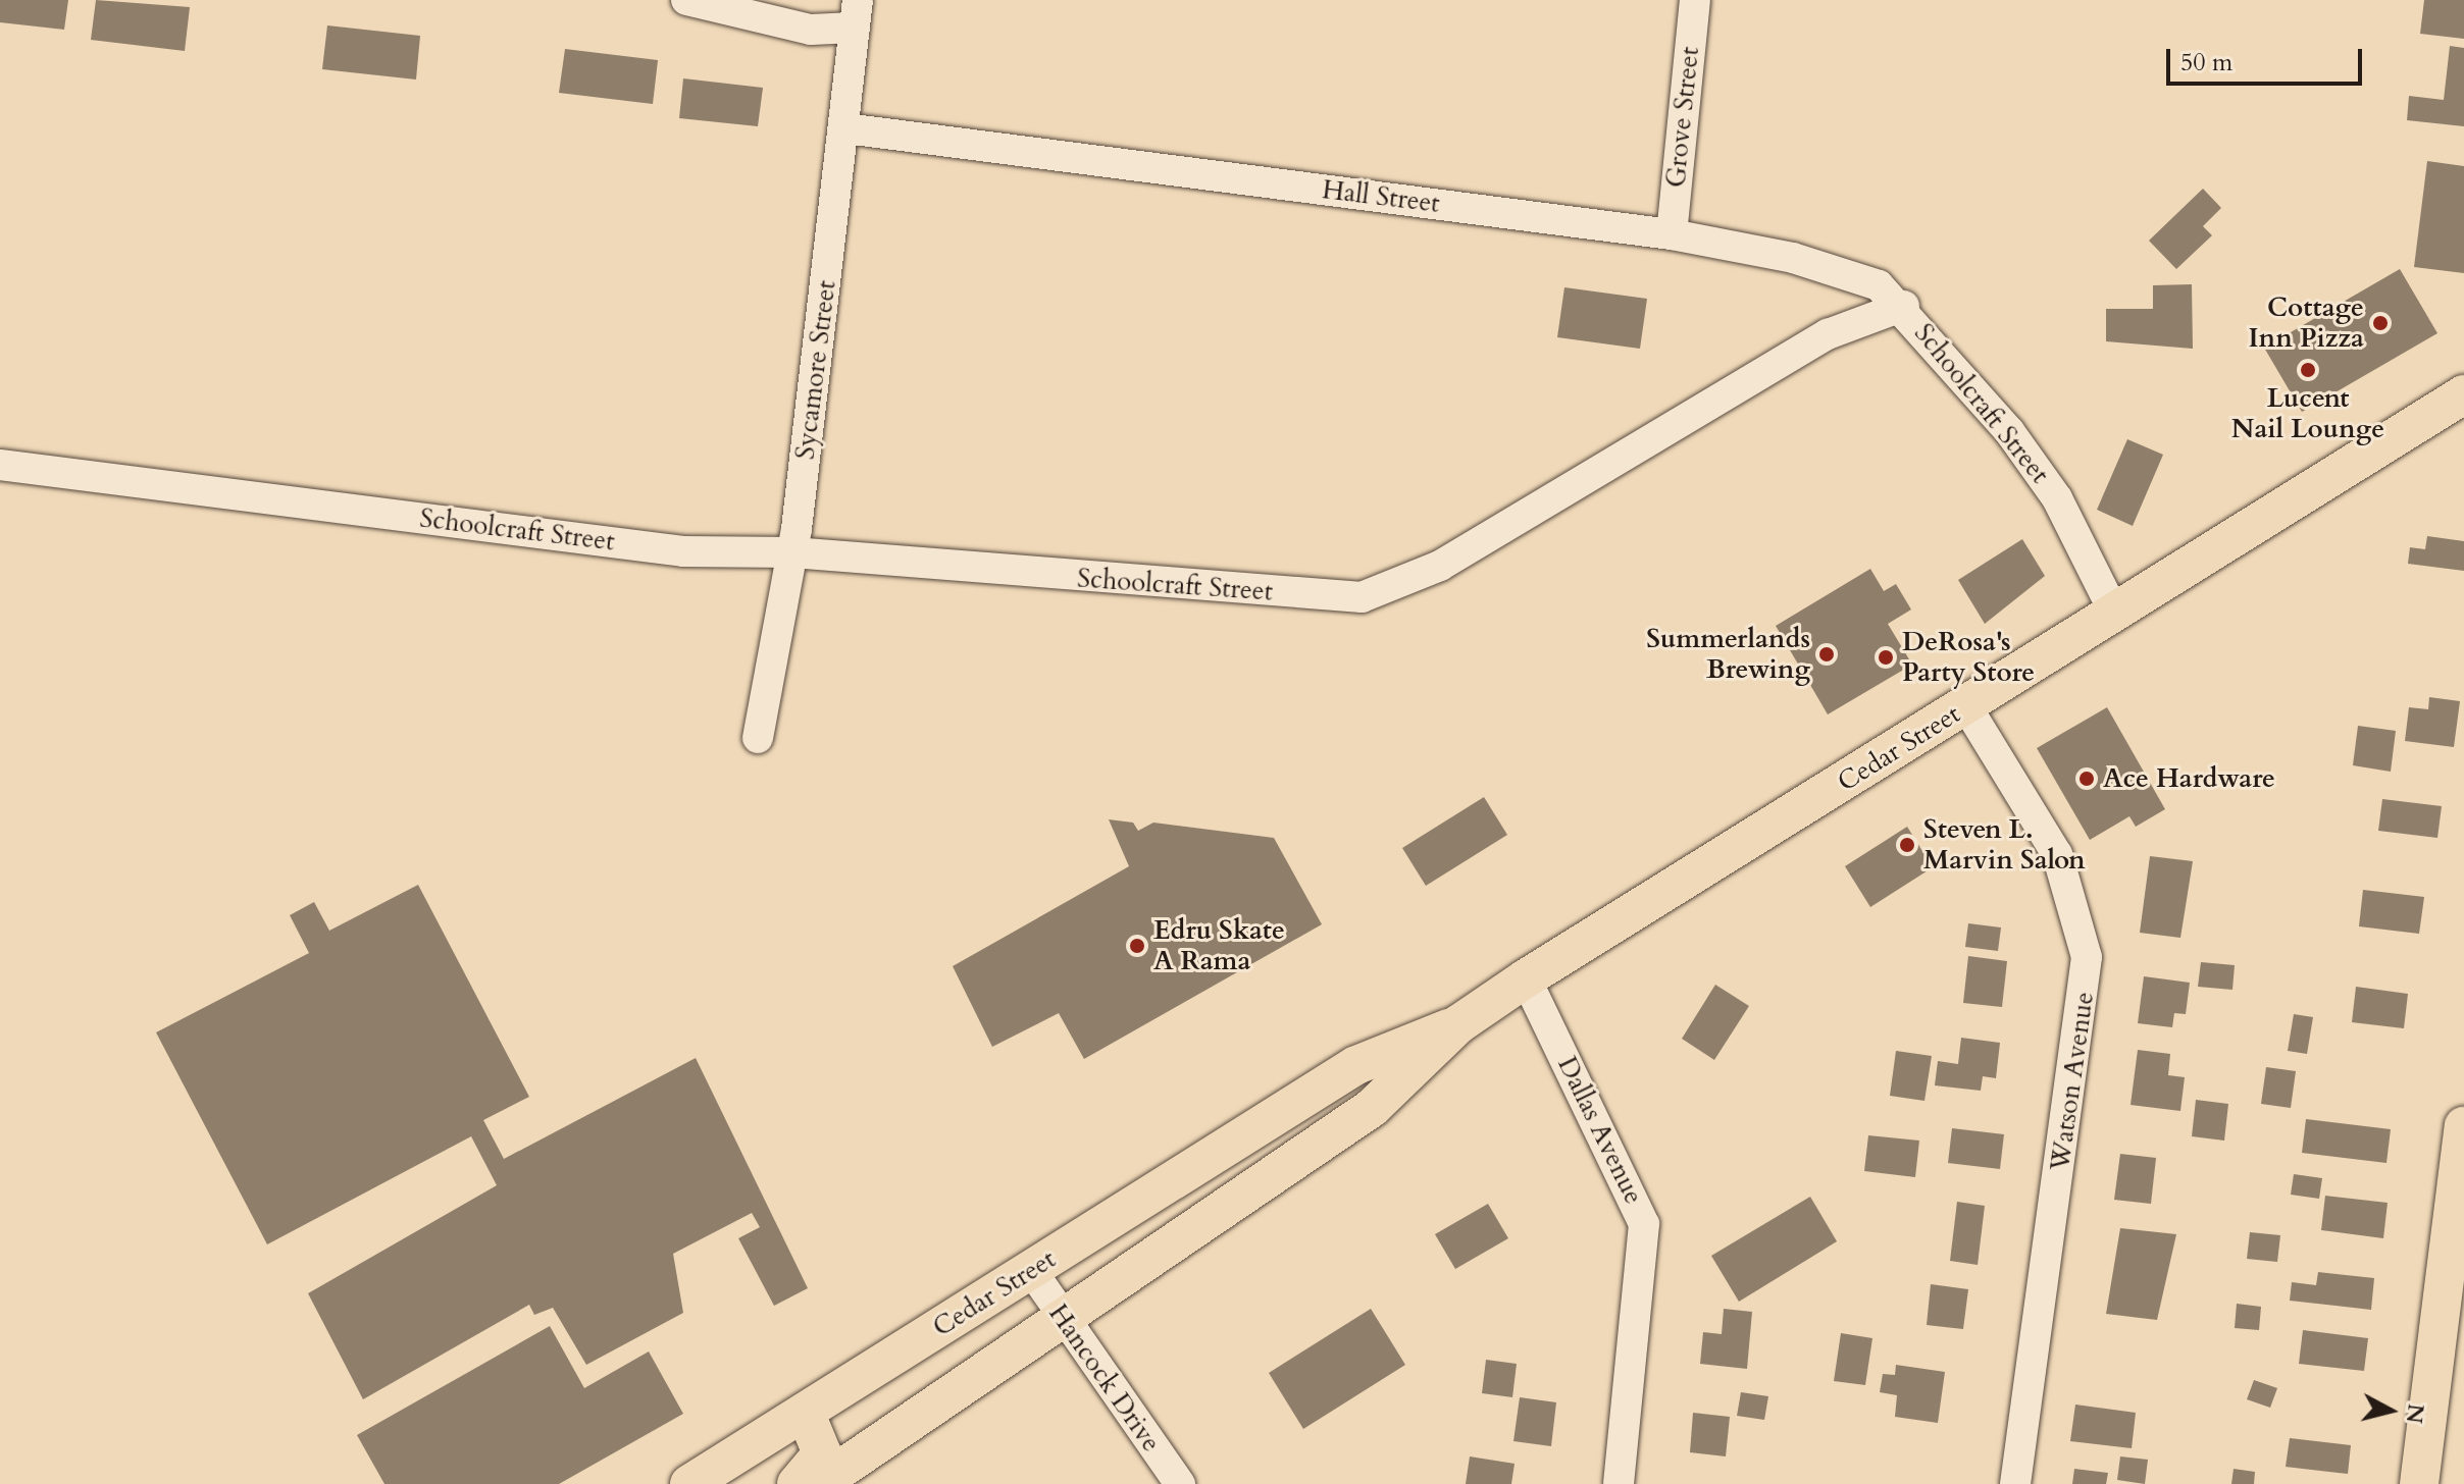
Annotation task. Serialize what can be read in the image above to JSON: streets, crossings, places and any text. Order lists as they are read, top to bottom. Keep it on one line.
{"streets":{"main road":["Cedar Street"],"street":["Grove Street","Hall Street","Sycamore Street","Schoolcraft Street","Watson Avenue","Dallas Avenue","Hancock Drive"]},"crossings":[["Grove Street","Hall Street"],["Hall Street","Sycamore Street"],["Hall Street","Schoolcraft Street"],["Sycamore Street","Schoolcraft Street"],["Schoolcraft Street","Cedar Street"],["Cedar Street","Watson Avenue"],["Cedar Street","Dallas Avenue"],["Cedar Street","Hancock Drive"]],"places":["Cottage Inn Pizza","Lucent Nail Lounge","Summerlands Brewing","DeRosa's Party Store","Ace Hardware","Steven L. Marvin Salon","Edru Skate A Rama"],"scale_bar":"50 m","north":"right"}
